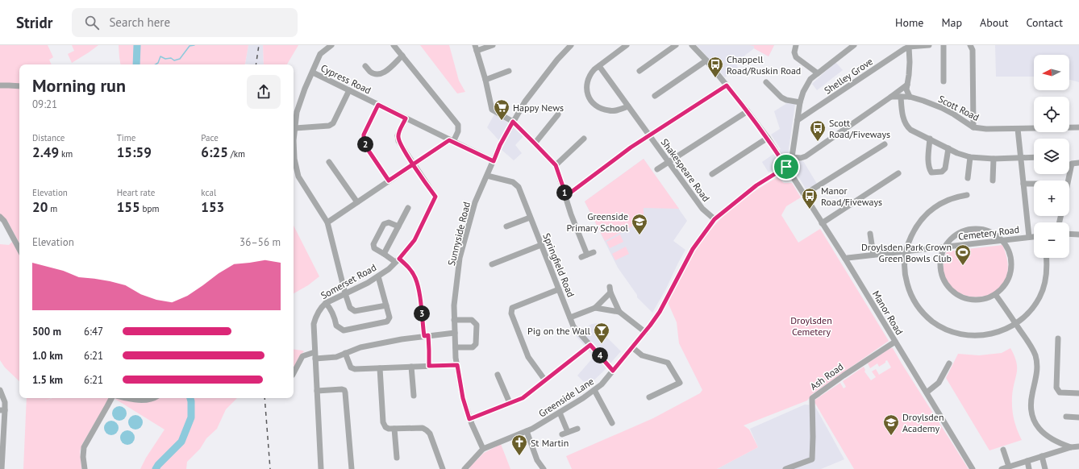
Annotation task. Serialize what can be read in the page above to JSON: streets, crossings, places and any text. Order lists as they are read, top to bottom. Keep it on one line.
{"streets":{"street":["Shelley Grove","Cypress Road","Scott Road","Shakespeare Road","Cemetery Road","Sunnyside Road","Springfield Road","Somerset Road","Manor Road","Ash Road","Greenside Lane"]},"crossings":[["Shelley Grove","Greenside Lane"],["Cypress Road","Sunnyside Road"],["Cypress Road","Somerset Road"],["Shakespeare Road","Greenside Lane"],["Cemetery Road","Manor Road"],["Sunnyside Road","Springfield Road"],["Sunnyside Road","Greenside Lane"],["Springfield Road","Greenside Lane"],["Manor Road","Ash Road"],["Manor Road","Greenside Lane"]],"parks":["Droylsden Cemetery"],"places":{"bus stop":["Chappell Road/Ruskin Road","Scott Road/Fiveways","Manor Road/Fiveways"],"supermarket":["Happy News"],"school or university":["Greenside Primary School","Droylsden Academy"],"sports":["Droylsden Park Crown Green Bowls Club"],"bar":["Pig on the Wall"],"church":["St Martin"]},"north":"left","page":{"header":"Stridr","search":"Search here","nav":["Home","Map","About","Contact"],"map_buttons":["+","−"],"heading":["Morning run","09:21"],"stats":[["Distance","2.49 km"],["Time","15:59"],["Pace","6:25 /km"],["Elevation","20 m"],["Heart rate","155 bpm"],["kcal","153"]],"pins":["2","1","3","4"],"chart":["Elevation","36–56 m"],"list":[{"name":"500 m","note":"6:47"},{"name":"1.0 km","note":"6:21"},{"name":"1.5 km","note":"6:21"}]}}
